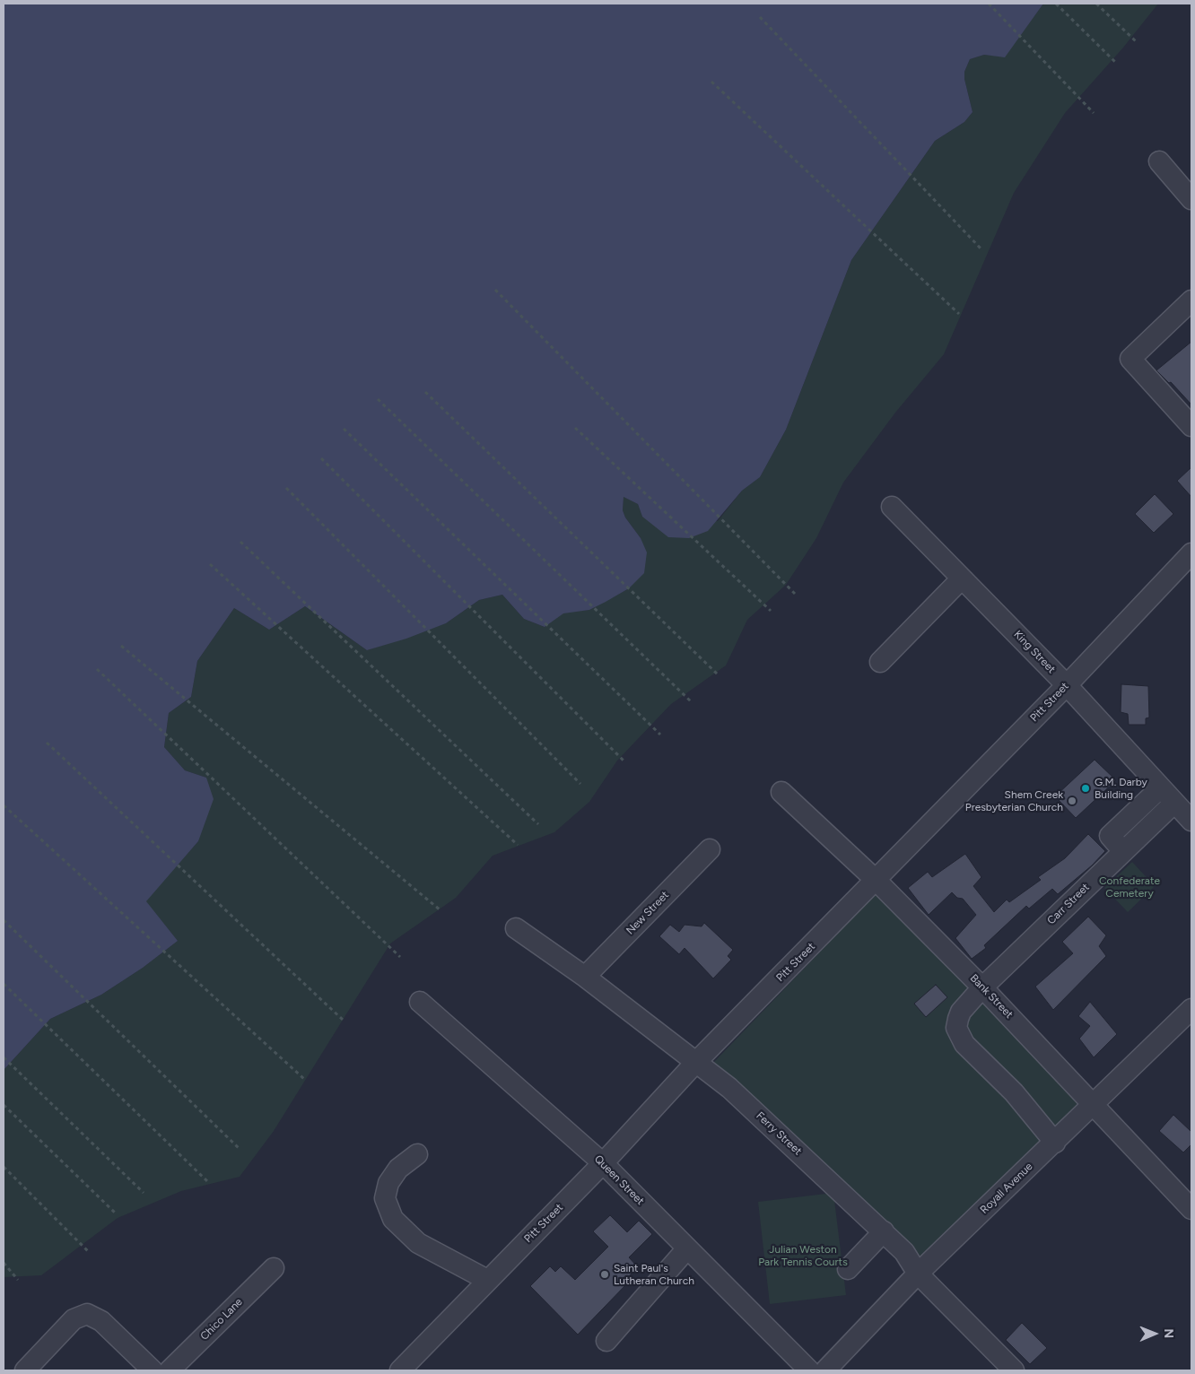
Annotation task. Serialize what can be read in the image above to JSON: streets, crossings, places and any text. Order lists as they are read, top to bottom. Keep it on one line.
{"streets":{"street":["King Street","Pitt Street","Carr Street","New Street","Bank Street","Ferry Street","Queen Street","Royall Avenue","Chico Lane"]},"crossings":[["King Street","Pitt Street"],["King Street","Carr Street"],["Pitt Street","Bank Street"],["Pitt Street","Ferry Street"],["Pitt Street","Queen Street"],["Carr Street","Bank Street"],["Carr Street","Royall Avenue"],["New Street","Ferry Street"],["Bank Street","Royall Avenue"],["Ferry Street","Royall Avenue"]],"parks":["Confederate Cemetery","Julian Weston Park Tennis Courts"],"places":["G.M. Darby Building","Shem Creek Presbyterian Church","Saint Paul's Lutheran Church"],"north":"right"}
